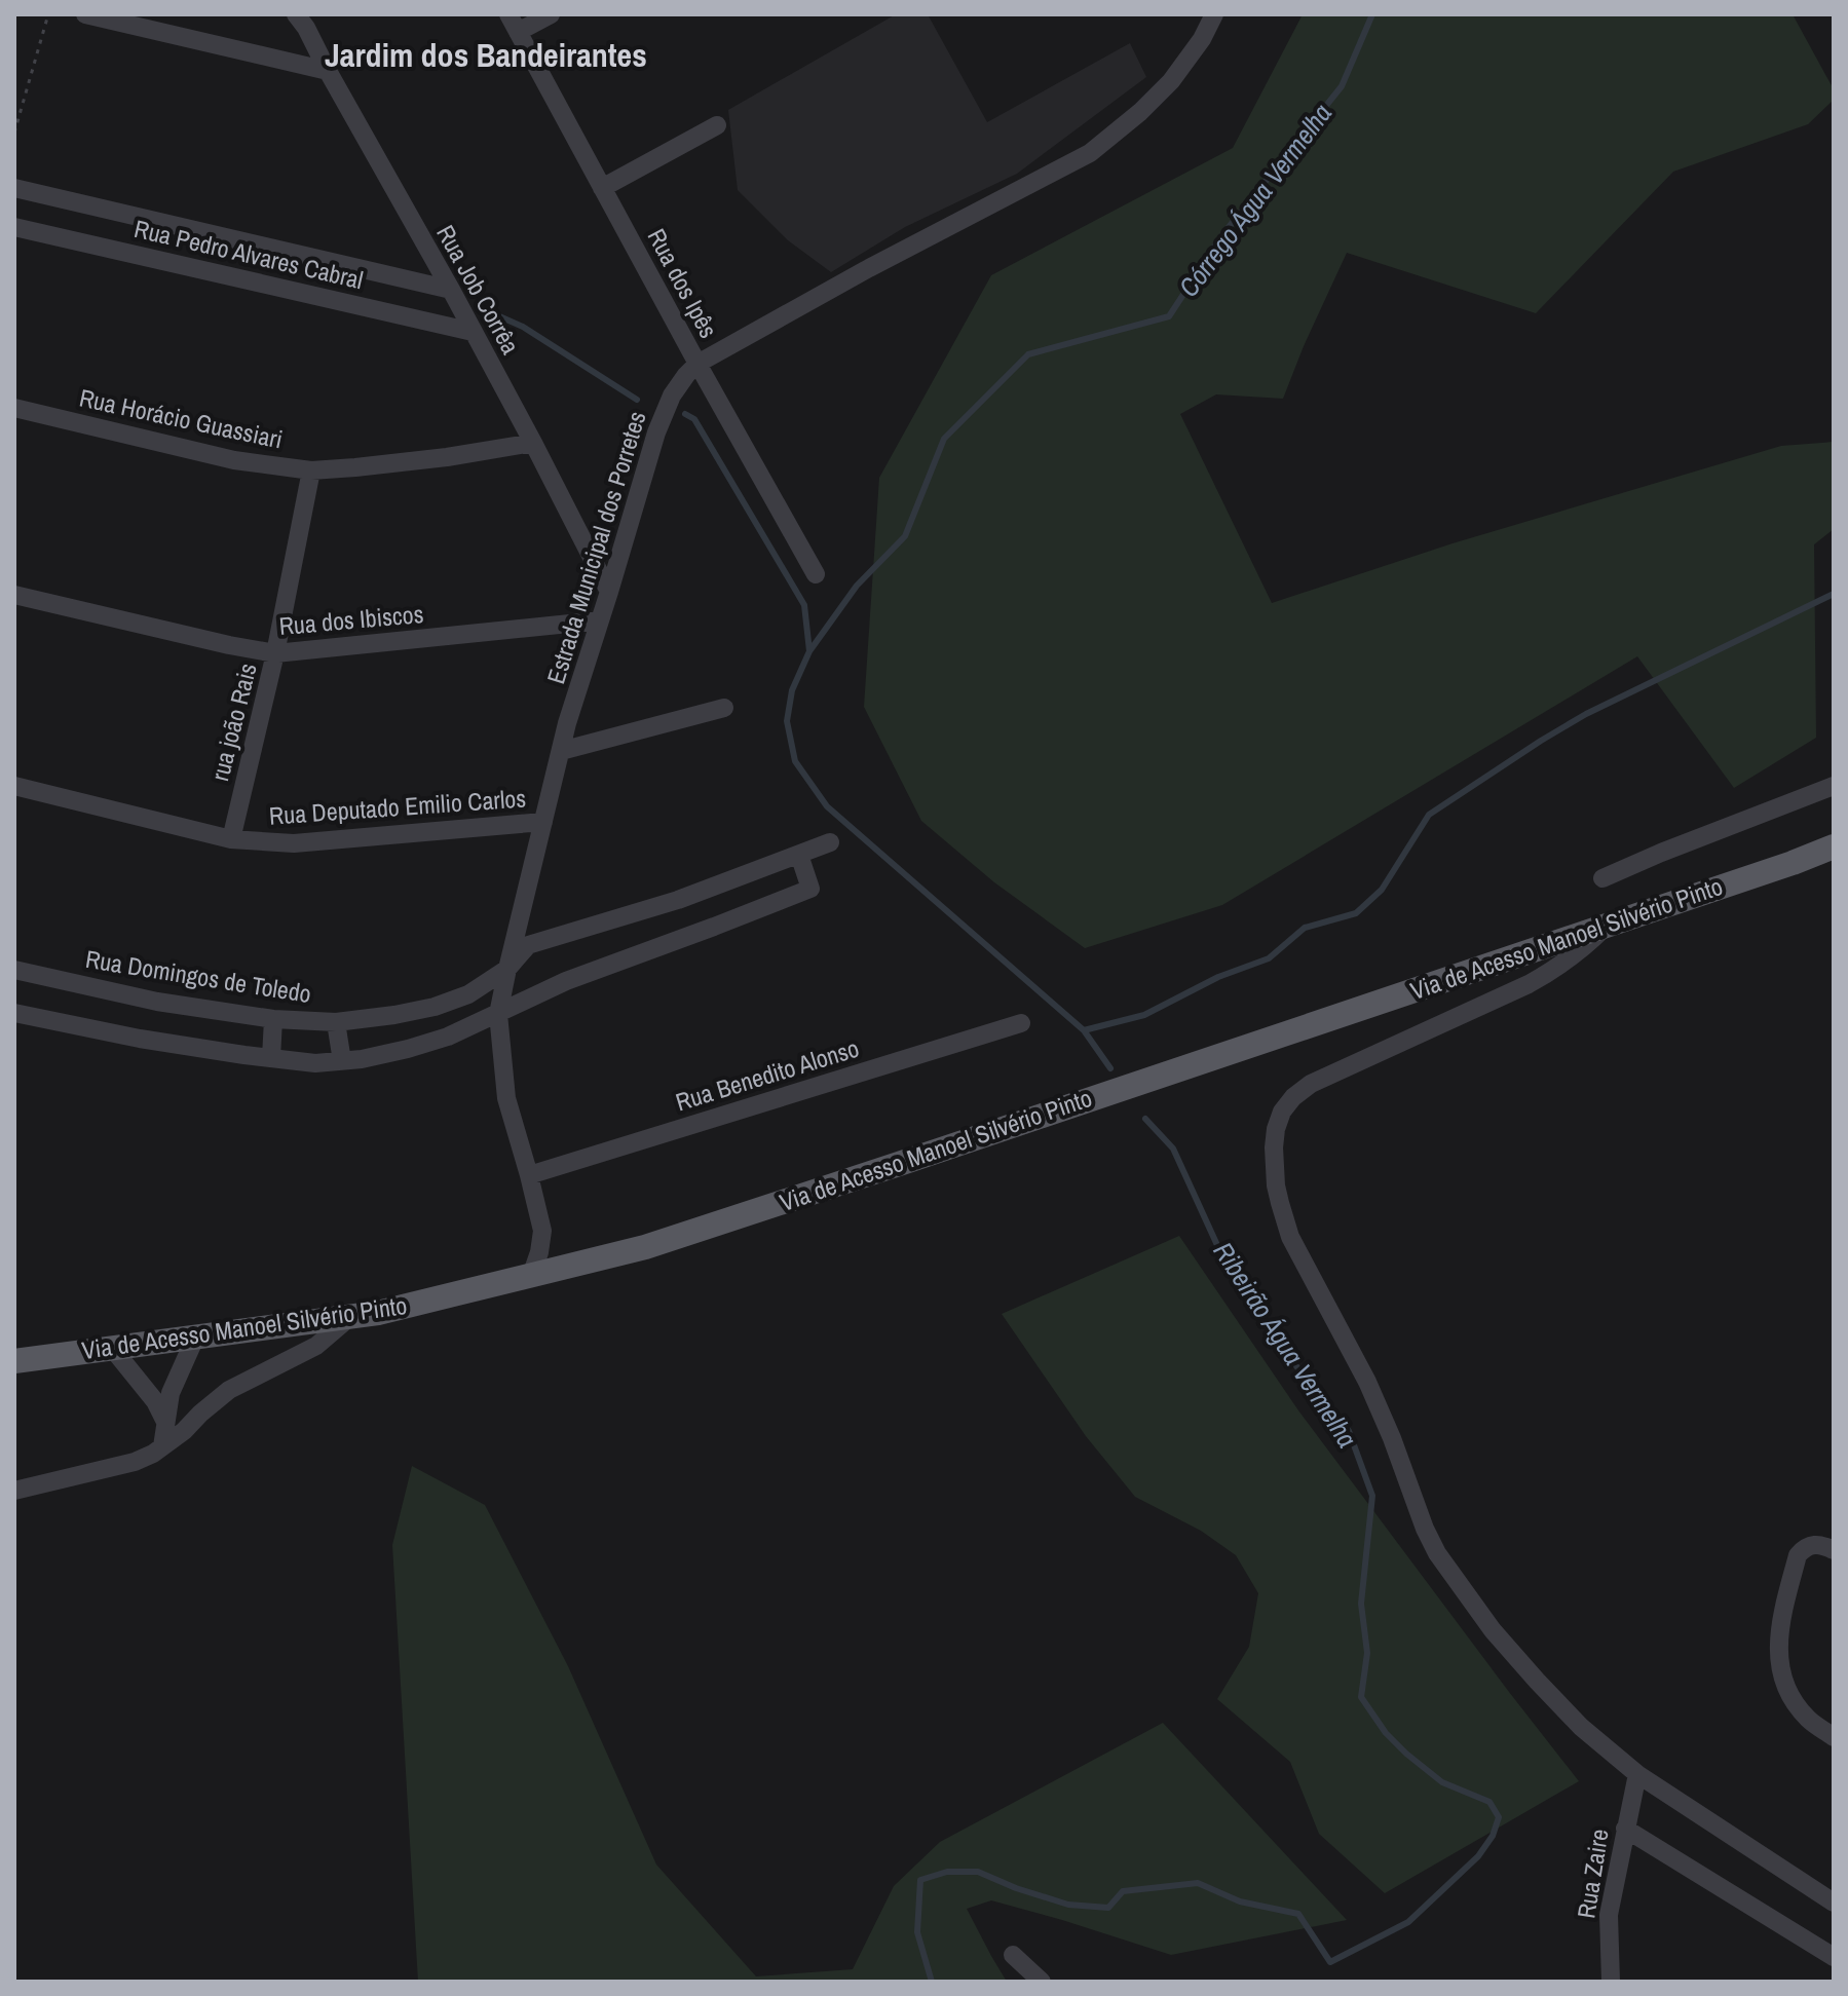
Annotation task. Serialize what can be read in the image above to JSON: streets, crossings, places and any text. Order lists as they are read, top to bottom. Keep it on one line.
{"streets":{"main road":["Via de Acesso Manoel Silvério Pinto"],"street":["Rua Pedro Alvares Cabral","Rua dos Ipês","Rua Job Corrêa","Rua Horácio Guassiari","Estrada Municipal dos Porretes","Rua dos Ibiscos","rua joão Rais","Rua Deputado Emilio Carlos","Rua Domingos de Toledo","Rua Benedito Alonso","Rua Zaire"]},"crossings":[["Rua Pedro Alvares Cabral","Rua Job Corrêa"],["Rua dos Ipês","Estrada Municipal dos Porretes"],["Rua Job Corrêa","Rua Horácio Guassiari"],["Rua Job Corrêa","Estrada Municipal dos Porretes"],["Rua Horácio Guassiari","rua joão Rais"],["Estrada Municipal dos Porretes","Rua dos Ibiscos"],["Estrada Municipal dos Porretes","Rua Deputado Emilio Carlos"],["Estrada Municipal dos Porretes","Via de Acesso Manoel Silvério Pinto"],["Estrada Municipal dos Porretes","Rua Domingos de Toledo"],["Estrada Municipal dos Porretes","Rua Benedito Alonso"],["Rua dos Ibiscos","rua joão Rais"],["rua joão Rais","Rua Deputado Emilio Carlos"]],"districts":["Jardim dos Bandeirantes"],"water":["Córrego Água Vermelha","Ribeirão Água Vermelha"]}
